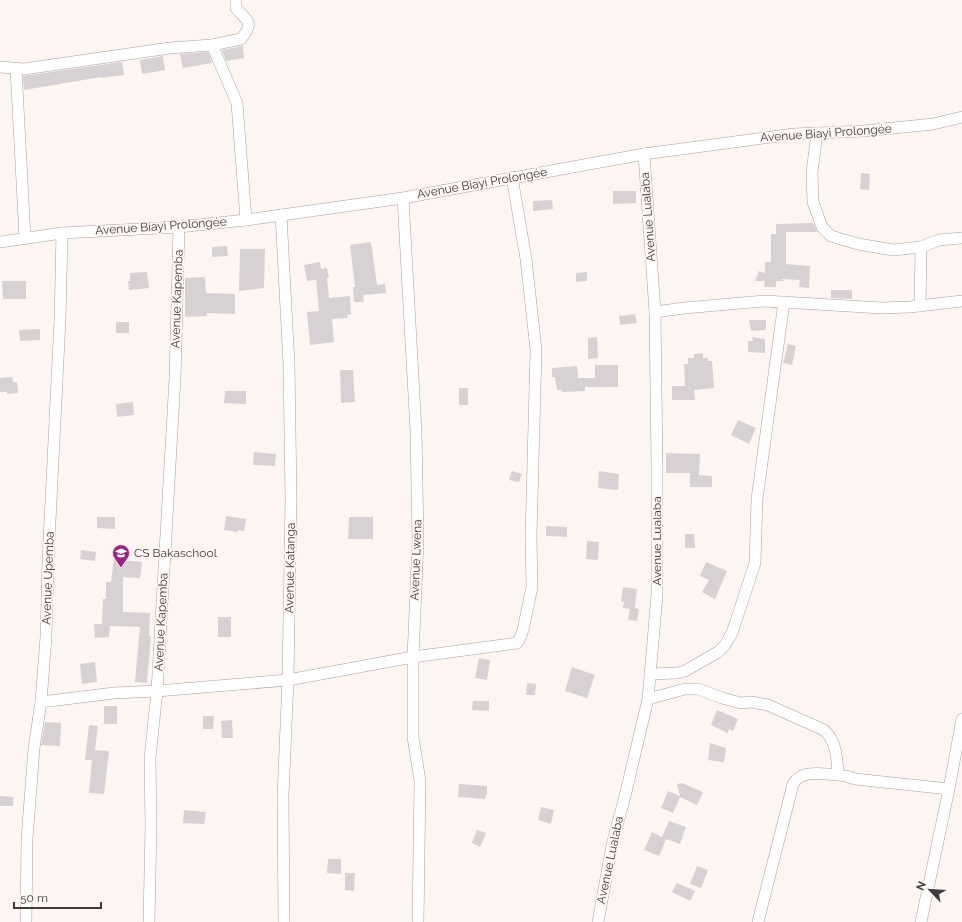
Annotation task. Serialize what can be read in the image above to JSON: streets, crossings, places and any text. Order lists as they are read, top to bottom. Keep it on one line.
{"streets":{"street":["Avenue Biayi Prolongée","Avenue Lualaba","Avenue Kapemba","Avenue Lwena","Avenue Katanga","Avenue Upemba"]},"crossings":[["Avenue Biayi Prolongée","Avenue Lualaba"],["Avenue Biayi Prolongée","Avenue Kapemba"],["Avenue Biayi Prolongée","Avenue Lwena"],["Avenue Biayi Prolongée","Avenue Katanga"],["Avenue Biayi Prolongée","Avenue Upemba"]],"places":{"school or university":["CS Bakaschool"]},"scale_bar":"50 m","north":"top left"}
